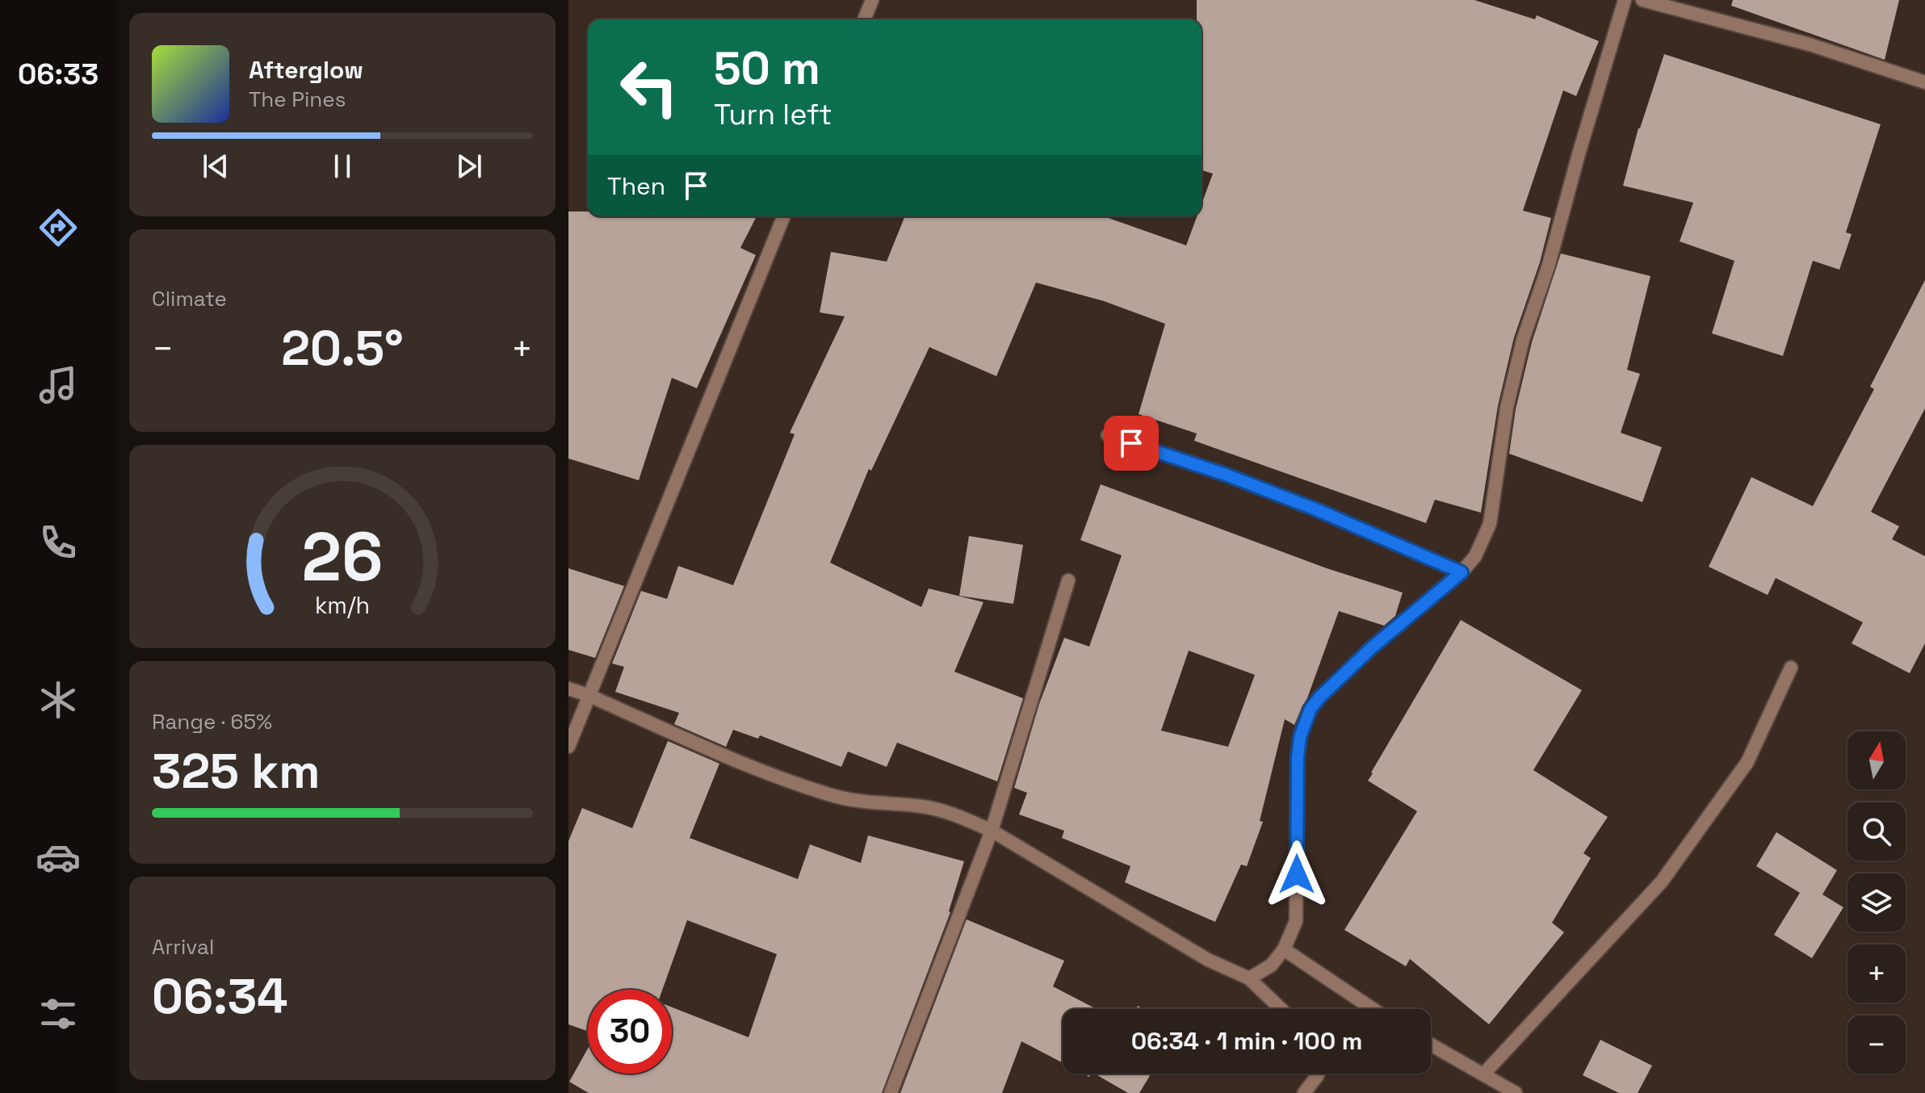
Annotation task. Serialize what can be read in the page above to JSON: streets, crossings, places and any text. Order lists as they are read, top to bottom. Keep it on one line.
{"north":"top","page":{"tabs":"06:33","turn":["50 m","Turn left"],"song":["Afterglow","The Pines"],"then":"Then","tile":["Climate",["Range · 65%","325 km"],["Arrival","06:34"]],"heat":["−","20.5°","+"],"map_buttons":["+","−"],"limit":"30","trip":"06:34 · 1 min · 100 m","gauge":["26","km/h"]}}
